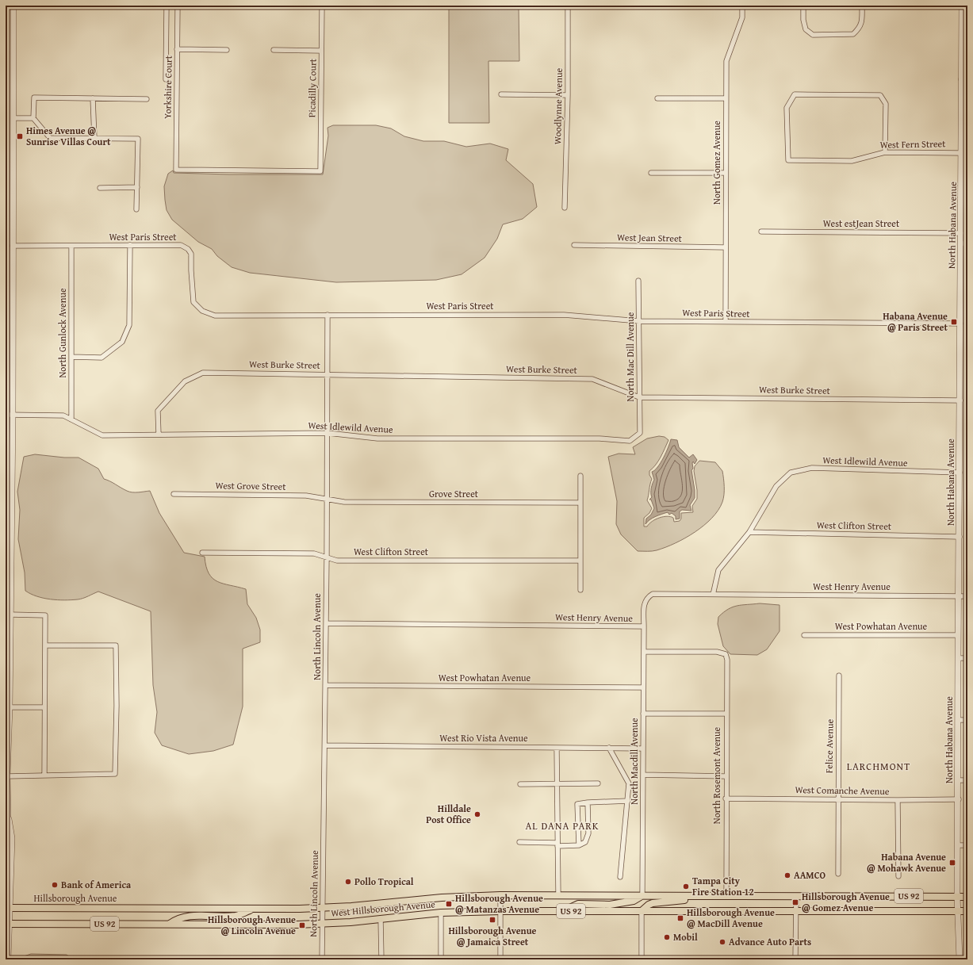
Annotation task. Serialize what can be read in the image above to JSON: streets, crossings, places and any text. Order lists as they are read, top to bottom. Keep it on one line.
{"streets":{"main road":["US 92","Hillsborough Avenue","West Hillsborough Avenue"],"street":["Yorkshire Court","Picadilly Court","Woodlynne Avenue","West Fern Street","North Gomez Avenue","West estJean Street","North Habana Avenue","West Paris Street","West Jean Street","North Gunlock Avenue","North Mac Dill Avenue","West Burke Street","West Idlewild Avenue","West Grove Street","Grove Street","West Clifton Street","West Henry Avenue","West Powhatan Avenue","North Lincoln Avenue","West Rio Vista Avenue","Felice Avenue","North Macdill Avenue","North Rosemont Avenue","West Comanche Avenue"]},"crossings":[["Yorkshire Court","Picadilly Court"],["West Fern Street","North Habana Avenue"],["North Gomez Avenue","West Paris Street"],["North Gomez Avenue","West Jean Street"],["West estJean Street","North Habana Avenue"],["North Habana Avenue","West Paris Street"],["North Habana Avenue","West Burke Street"],["North Habana Avenue","West Idlewild Avenue"],["North Habana Avenue","West Clifton Street"],["North Habana Avenue","West Henry Avenue"],["North Habana Avenue","West Powhatan Avenue"],["North Habana Avenue","West Comanche Avenue"],["North Habana Avenue","West Hillsborough Avenue"],["West Paris Street","North Gunlock Avenue"],["West Paris Street","North Mac Dill Avenue"],["West Paris Street","North Lincoln Avenue"],["North Gunlock Avenue","West Idlewild Avenue"],["North Mac Dill Avenue","West Burke Street"],["North Mac Dill Avenue","West Idlewild Avenue"],["West Burke Street","West Idlewild Avenue"],["West Burke Street","North Lincoln Avenue"],["West Idlewild Avenue","West Clifton Street"],["West Idlewild Avenue","North Lincoln Avenue"],["West Grove Street","Grove Street"],["West Grove Street","North Lincoln Avenue"],["Grove Street","North Lincoln Avenue"],["West Clifton Street","North Lincoln Avenue"],["West Henry Avenue","North Lincoln Avenue"],["West Henry Avenue","North Macdill Avenue"],["West Powhatan Avenue","North Lincoln Avenue"],["West Powhatan Avenue","North Macdill Avenue"],["North Lincoln Avenue","West Rio Vista Avenue"],["North Lincoln Avenue","West Hillsborough Avenue"],["West Rio Vista Avenue","North Macdill Avenue"],["Felice Avenue","West Comanche Avenue"],["North Macdill Avenue","North Rosemont Avenue"],["North Macdill Avenue","West Hillsborough Avenue"],["North Rosemont Avenue","West Comanche Avenue"],["North Rosemont Avenue","West Hillsborough Avenue"],["Hillsborough Avenue","West Hillsborough Avenue"]],"districts":["LARCHMONT","AL DANA PARK"],"places":{"transit":["Himes Avenue @ Sunrise Villas Court","Habana Avenue @ Paris Street","Habana Avenue @ Mohawk Avenue","Hillsborough Avenue @ Gomez Avenue","Hillsborough Avenue @ Matanzas Avenue","Hillsborough Avenue @ MacDill Avenue","Hillsborough Avenue @ Jamaica Street","Hillsborough Avenue @ Lincoln Avenue"],"other":["Hilldale Post Office","AAMCO","Pollo Tropical","Bank of America","Tampa City Fire Station 12","Mobil","Advance Auto Parts"]}}
